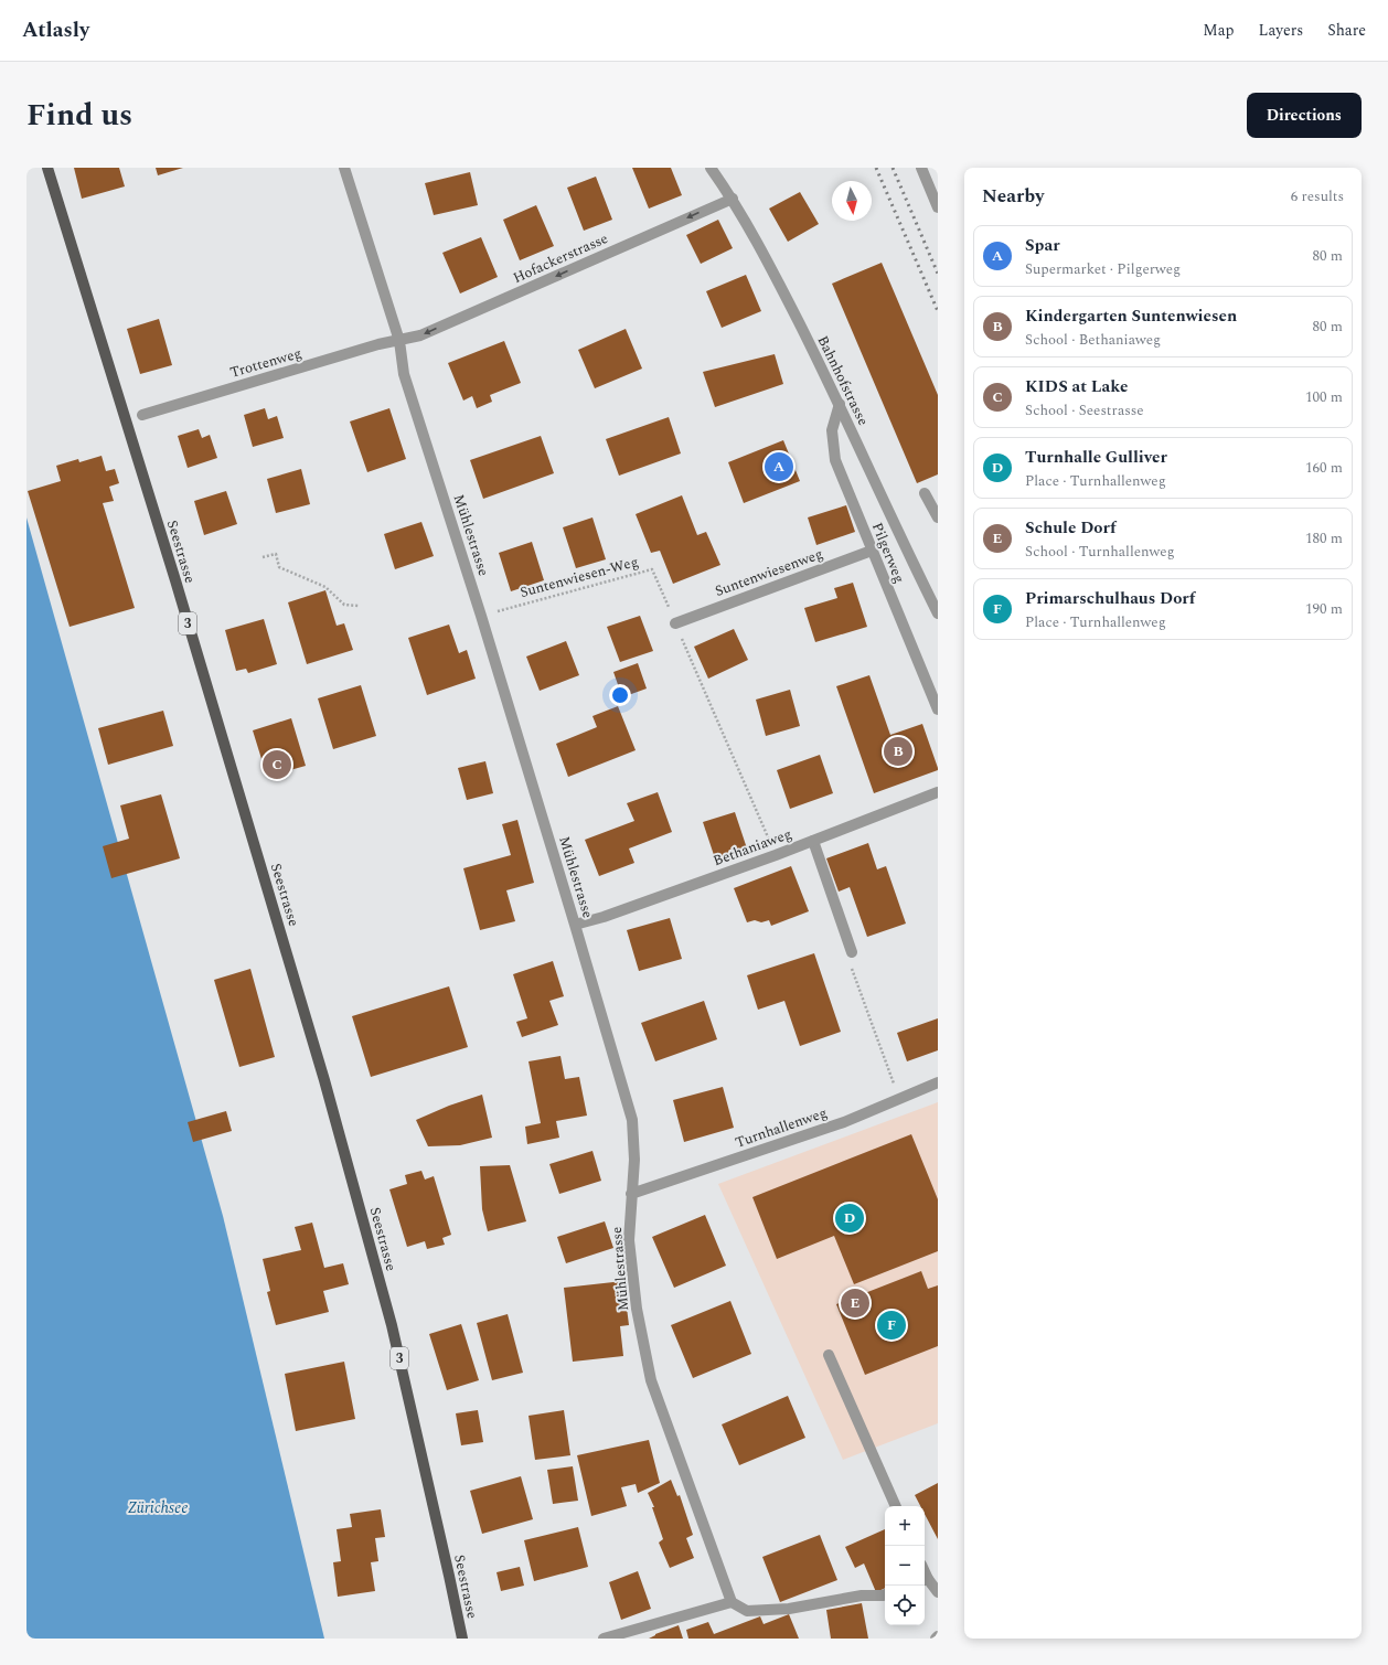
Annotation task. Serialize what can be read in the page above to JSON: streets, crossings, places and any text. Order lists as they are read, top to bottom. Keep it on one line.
{"streets":{"main road":["Seestrasse","3"],"street":["Hofackerstrasse","Trottenweg","Bahnhofstrasse","Mühlestrasse","Pilgerweg","Suntenwiesenweg","Bethaniaweg","Turnhallenweg"],"path":["Suntenwiesen-Weg"]},"crossings":[["Hofackerstrasse","Trottenweg"],["Hofackerstrasse","Bahnhofstrasse"],["Hofackerstrasse","Mühlestrasse"],["Trottenweg","Mühlestrasse"],["Bahnhofstrasse","Pilgerweg"],["Mühlestrasse","Suntenwiesen-Weg"],["Mühlestrasse","Bethaniaweg"],["Mühlestrasse","Turnhallenweg"],["Pilgerweg","Suntenwiesenweg"],["Suntenwiesenweg","Suntenwiesen-Weg"]],"one_way":["Hofackerstrasse"],"water":["Zürichsee"],"north":"bottom","page":{"header":"Atlasly","nav":["Map","Layers","Share"],"title":"Find us","buttons":"Directions","heading":["Nearby","6 results"],"list":[{"mark":"A","name":"Spar","note":"Supermarket · Pilgerweg","value":"80 m"},{"mark":"B","name":"Kindergarten Suntenwiesen","note":"School · Bethaniaweg","value":"80 m"},{"mark":"C","name":"KIDS at Lake","note":"School · Seestrasse","value":"100 m"},{"mark":"D","name":"Turnhalle Gulliver","note":"Place · Turnhallenweg","value":"160 m"},{"mark":"E","name":"Schule Dorf","note":"School · Turnhallenweg","value":"180 m"},{"mark":"F","name":"Primarschulhaus Dorf","note":"Place · Turnhallenweg","value":"190 m"}],"pins":["A","B","C","D","E","F"],"map_buttons":["+","−"]}}
